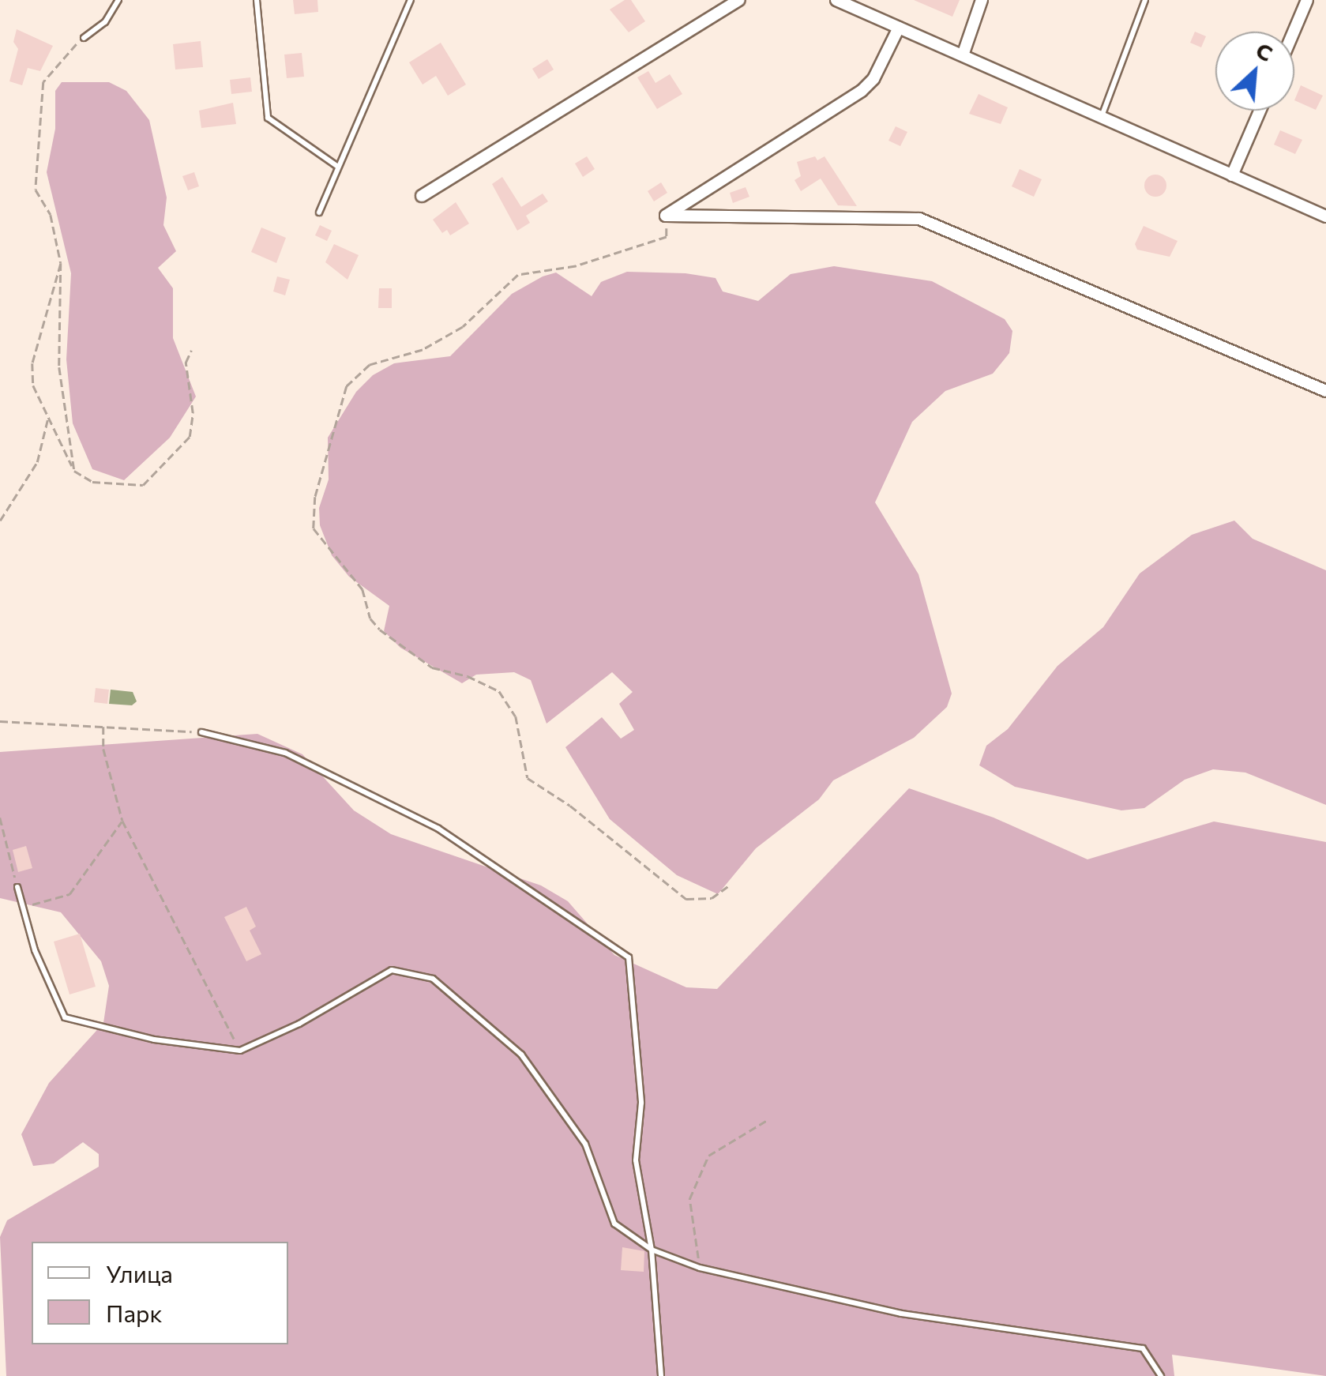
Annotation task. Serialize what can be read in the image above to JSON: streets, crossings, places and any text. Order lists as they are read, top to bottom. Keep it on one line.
{"legend":["Улица","Парк"],"north":"top right"}
